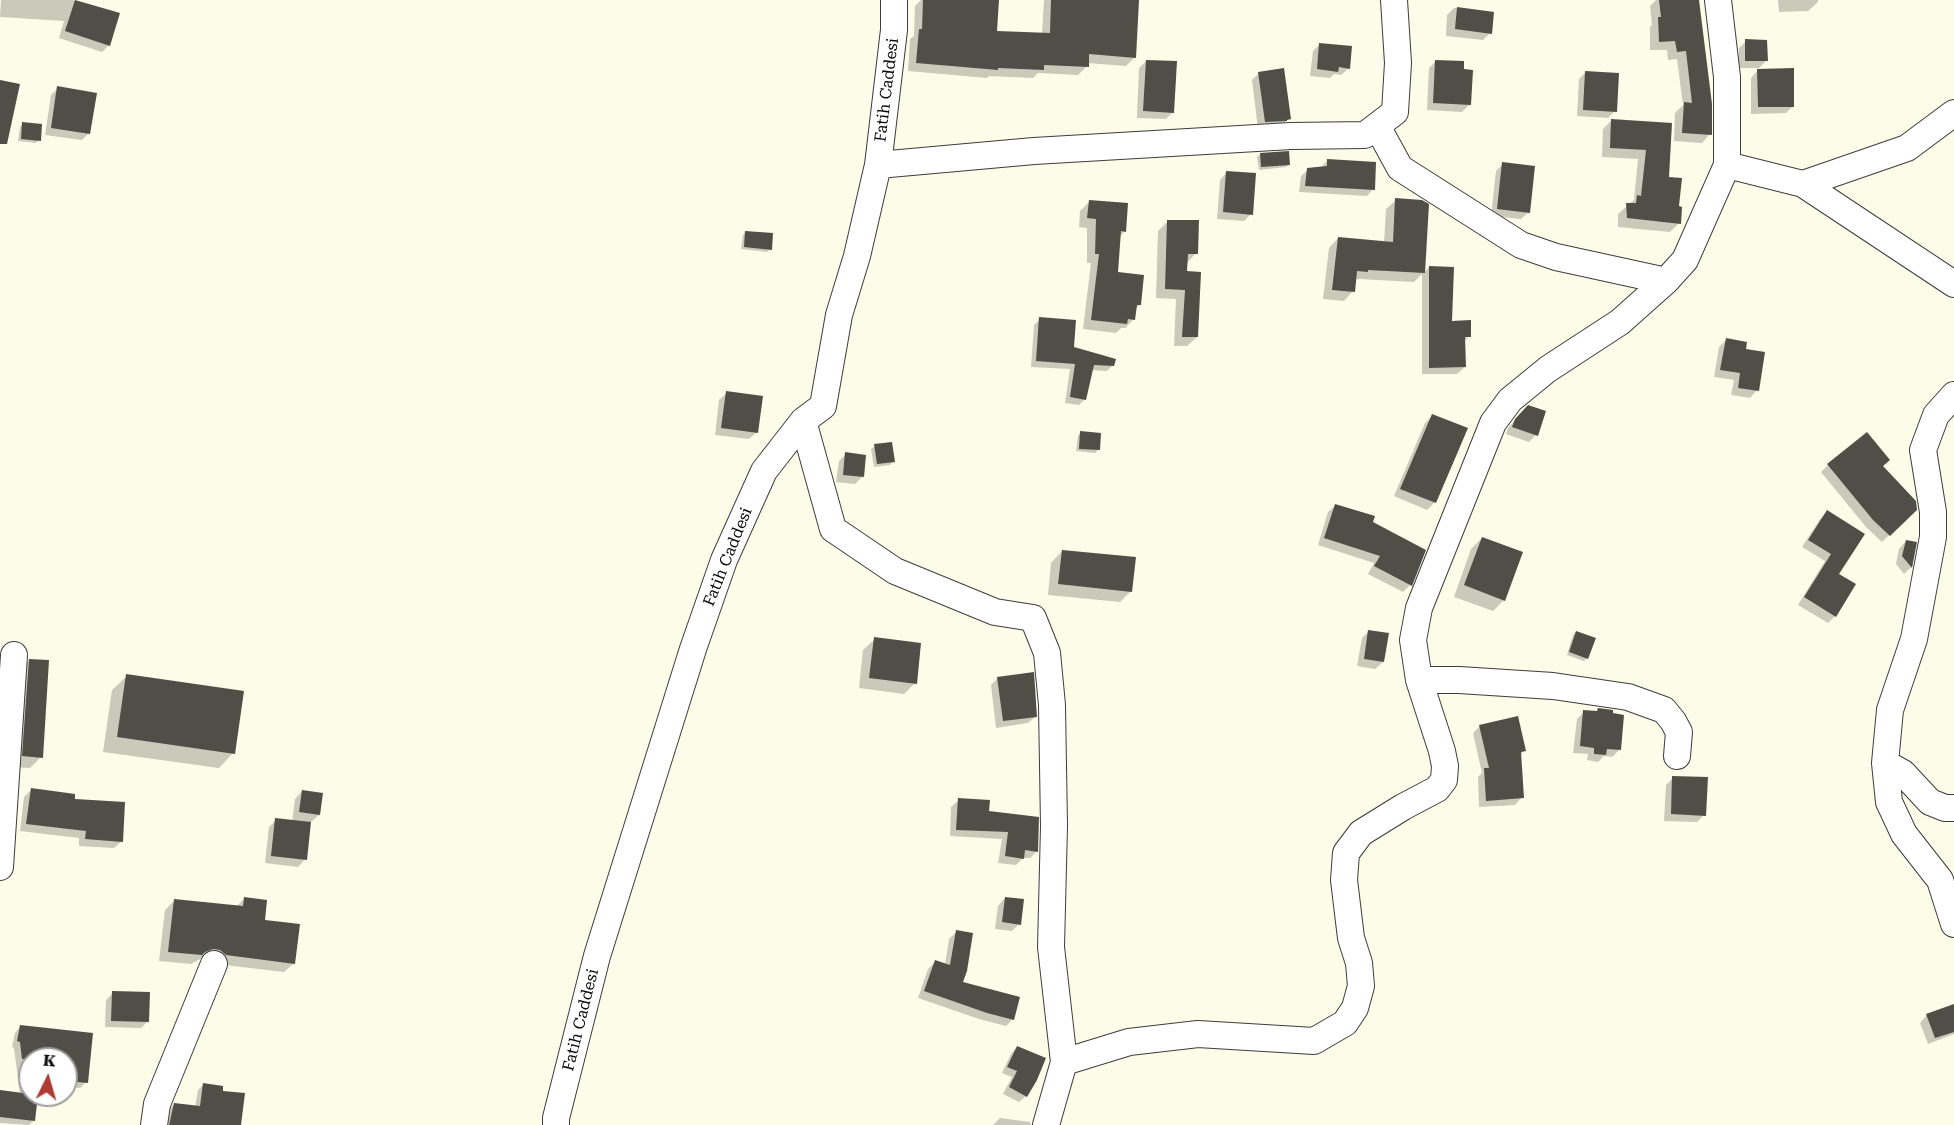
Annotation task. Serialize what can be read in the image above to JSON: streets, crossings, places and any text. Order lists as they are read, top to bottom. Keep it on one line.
{"streets":{"street":["Fatih Caddesi"]},"north":"top"}
